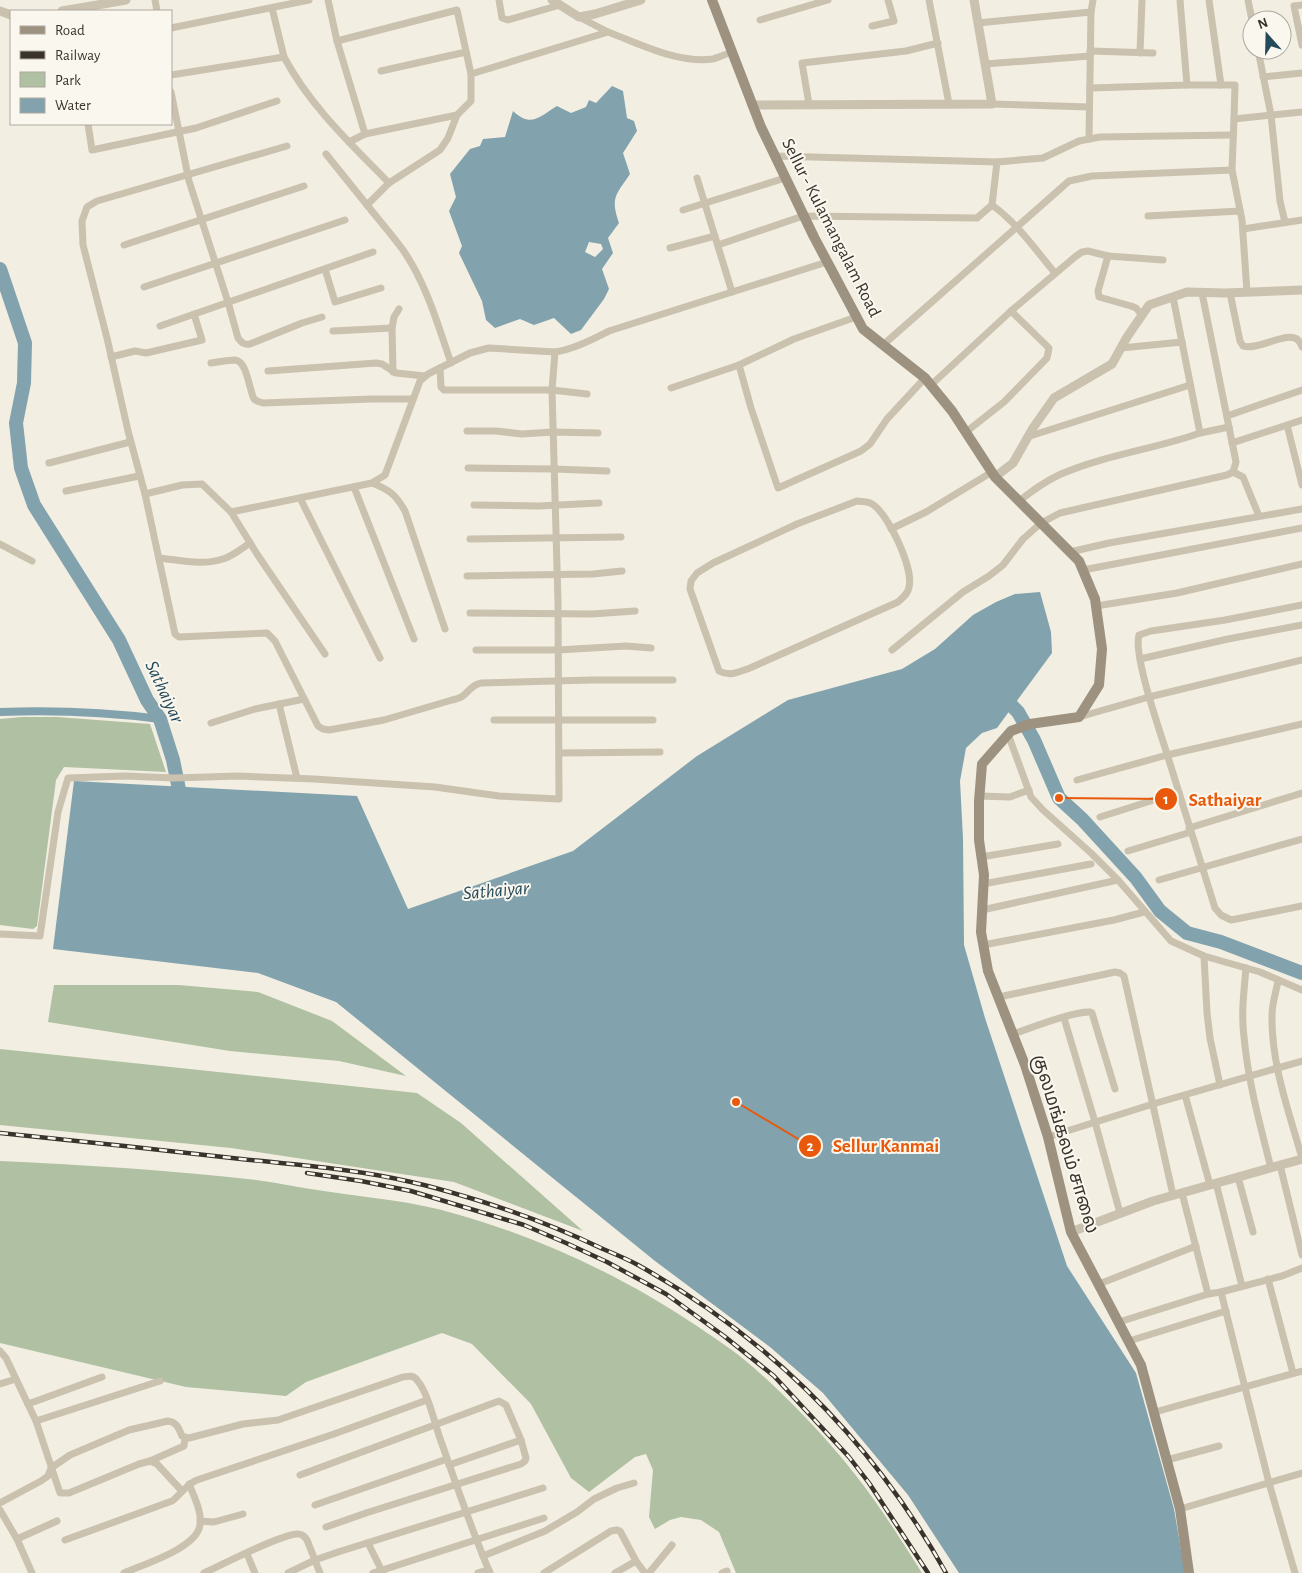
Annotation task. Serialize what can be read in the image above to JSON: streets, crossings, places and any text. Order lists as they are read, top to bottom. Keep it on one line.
{"streets":{"main road":["Sellur - Kulamangalam Road","குலமங்கலம் சாலை"]},"crossings":[["Sellur - Kulamangalam Road","குலமங்கலம் சாலை"]],"water":["Sathaiyar"],"places":["Sathaiyar","Sellur Kanmai"],"legend":["Road","Railway","Park","Water"],"north":"top"}
